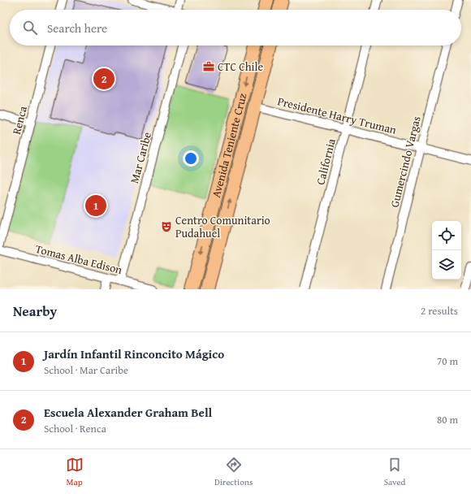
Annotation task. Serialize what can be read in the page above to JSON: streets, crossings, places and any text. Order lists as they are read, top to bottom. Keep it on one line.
{"streets":{"main road":["Avenida Teniente Cruz"],"street":["Presidente Harry Truman","Renca","Mar Caribe","California","Gumercindo Vargas","Tomas Alba Edison"]},"crossings":[["Presidente Harry Truman","Avenida Teniente Cruz"],["Presidente Harry Truman","California"],["Presidente Harry Truman","Gumercindo Vargas"],["Mar Caribe","Tomas Alba Edison"]],"places":{"office":["CTC Chile"],"theatre":["Centro Comunitario Pudahuel"]},"page":{"search":"Search here","pins":["2","1"],"heading":["Nearby","2 results"],"list":[{"mark":"1","name":"Jardín Infantil Rinconcito Mágico","note":"School · Mar Caribe","value":"70 m"},{"mark":"2","name":"Escuela Alexander Graham Bell","note":"School · Renca","value":"80 m"}],"nav":["Map","Directions","Saved"]}}
